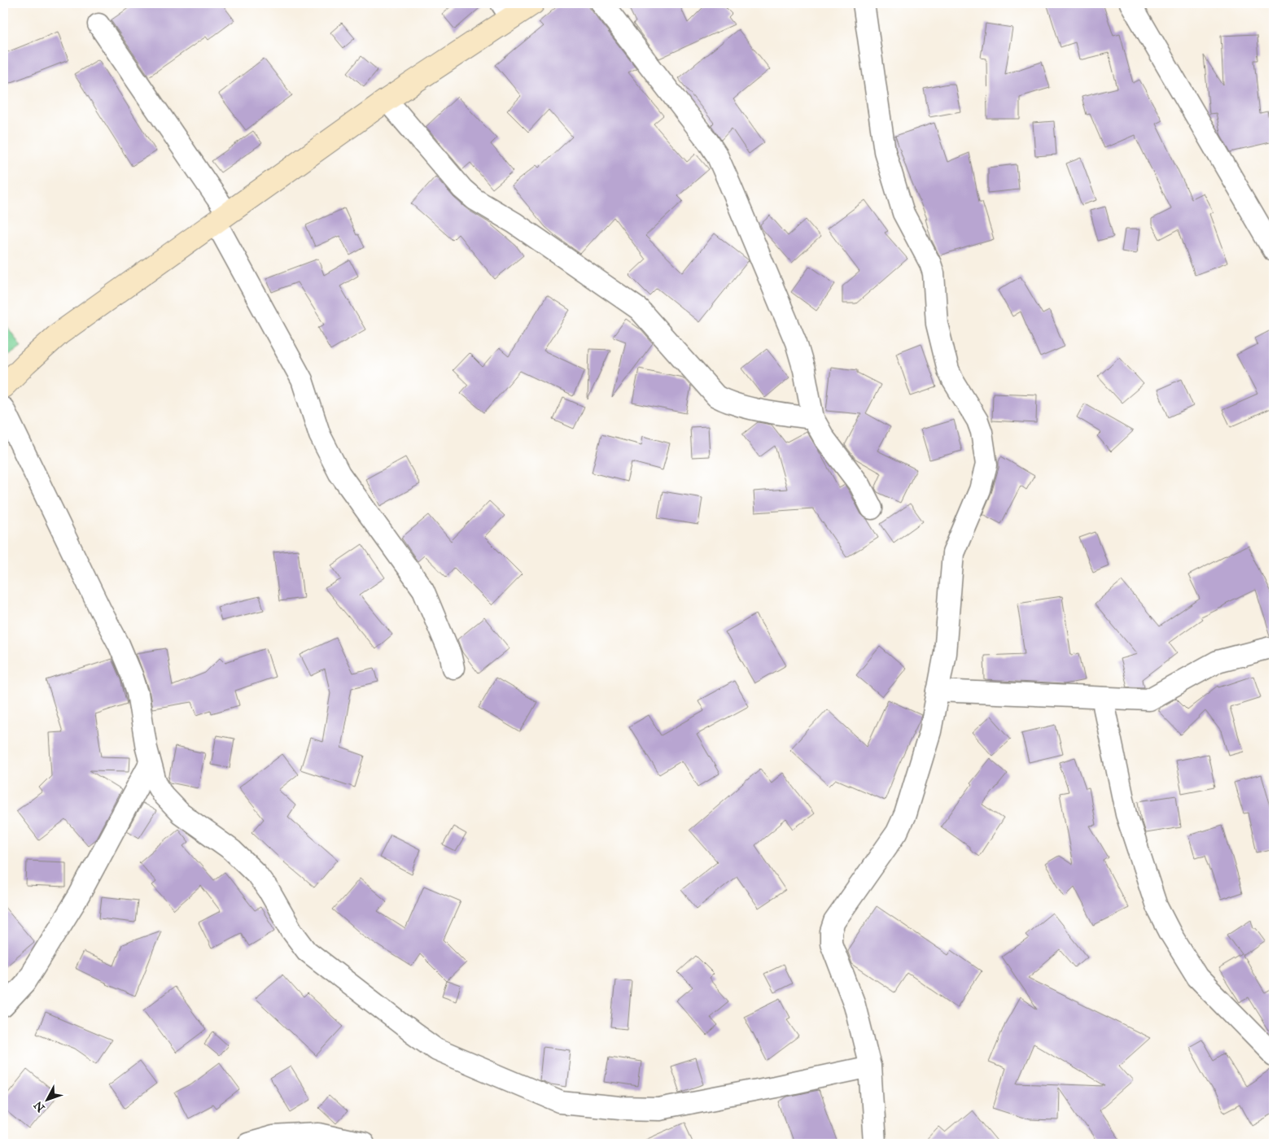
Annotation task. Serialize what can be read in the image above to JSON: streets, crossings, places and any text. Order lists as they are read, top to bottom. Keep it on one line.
{"north":"bottom left"}
